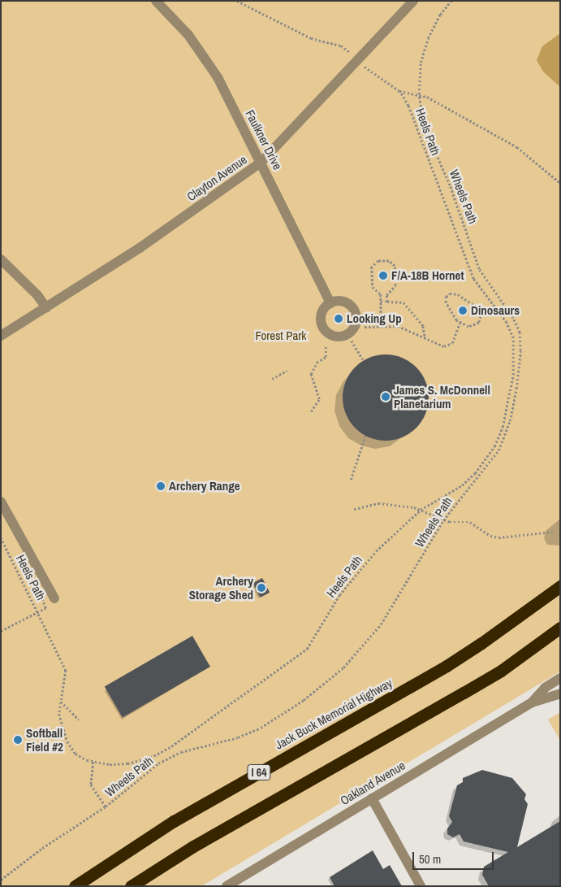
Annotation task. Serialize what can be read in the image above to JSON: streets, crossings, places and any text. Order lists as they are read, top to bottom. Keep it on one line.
{"streets":{"highway":["Jack Buck Memorial Highway","I 64"],"street":["Faulkner Drive","Clayton Avenue","Oakland Avenue"],"path":["Heels Path","Wheels Path"]},"crossings":[["Faulkner Drive","Clayton Avenue"]],"parks":["Forest Park"],"places":["F/A-18B Hornet","Dinosaurs","Looking Up","James S. McDonnell Planetarium","Archery Range","Archery Storage Shed","Softball Field #2"],"scale_bar":"50 m"}
